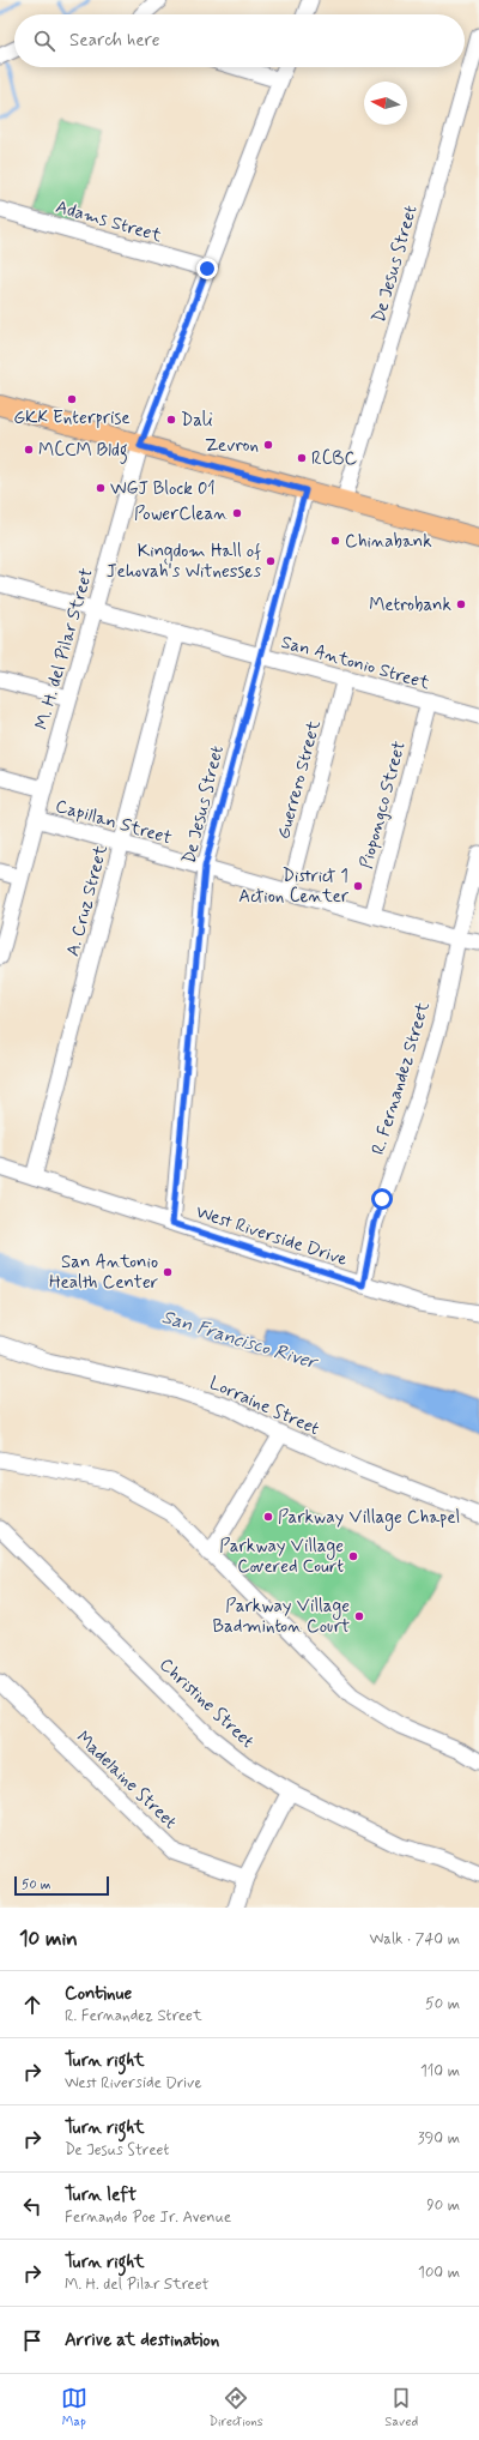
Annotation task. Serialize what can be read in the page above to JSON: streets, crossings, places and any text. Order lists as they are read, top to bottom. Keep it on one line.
{"streets":{"street":["Adams Street","De Jesus Street","M. H. del Pilar Street","San Antonio Street","Guerrero Street","Piopongco Street","Capillan Street","A. Cruz Street","R. Fernandez Street","West Riverside Drive","Lorraine Street","Christine Street","Madelaine Street"]},"crossings":[["Adams Street","M. H. del Pilar Street"],["De Jesus Street","San Antonio Street"],["De Jesus Street","Capillan Street"],["De Jesus Street","West Riverside Drive"],["M. H. del Pilar Street","San Antonio Street"],["M. H. del Pilar Street","Capillan Street"],["San Antonio Street","Guerrero Street"],["San Antonio Street","Piopongco Street"],["San Antonio Street","A. Cruz Street"],["Guerrero Street","Capillan Street"],["Piopongco Street","Capillan Street"],["Capillan Street","A. Cruz Street"],["Capillan Street","R. Fernandez Street"],["A. Cruz Street","West Riverside Drive"],["R. Fernandez Street","West Riverside Drive"]],"water":["San Francisco River"],"places":["GKK Enterprise","Dali","Zevron","MCCM Bldg","RCBC","WGJ Block 01","PowerClean","Chinabank","Kingdom Hall of Jehovah's Witnesses","Metrobank","District 1 Action Center","San Antonio Health Center","Parkway Village Chapel","Parkway Village Covered Court","Parkway Village Badminton Court"],"scale_bar":"50 m","north":"left","page":{"search":"Search here","scale":"50 m","heading":["10 min","Walk · 740 m"],"list":[["Continue","R. Fernandez Street","50 m"],["Turn right","West Riverside Drive","110 m"],["Turn right","De Jesus Street","390 m"],["Turn left","Fernando Poe Jr. Avenue","90 m"],["Turn right","M. H. del Pilar Street","100 m"],"Arrive at destination"],"nav":["Map","Directions","Saved"]}}
